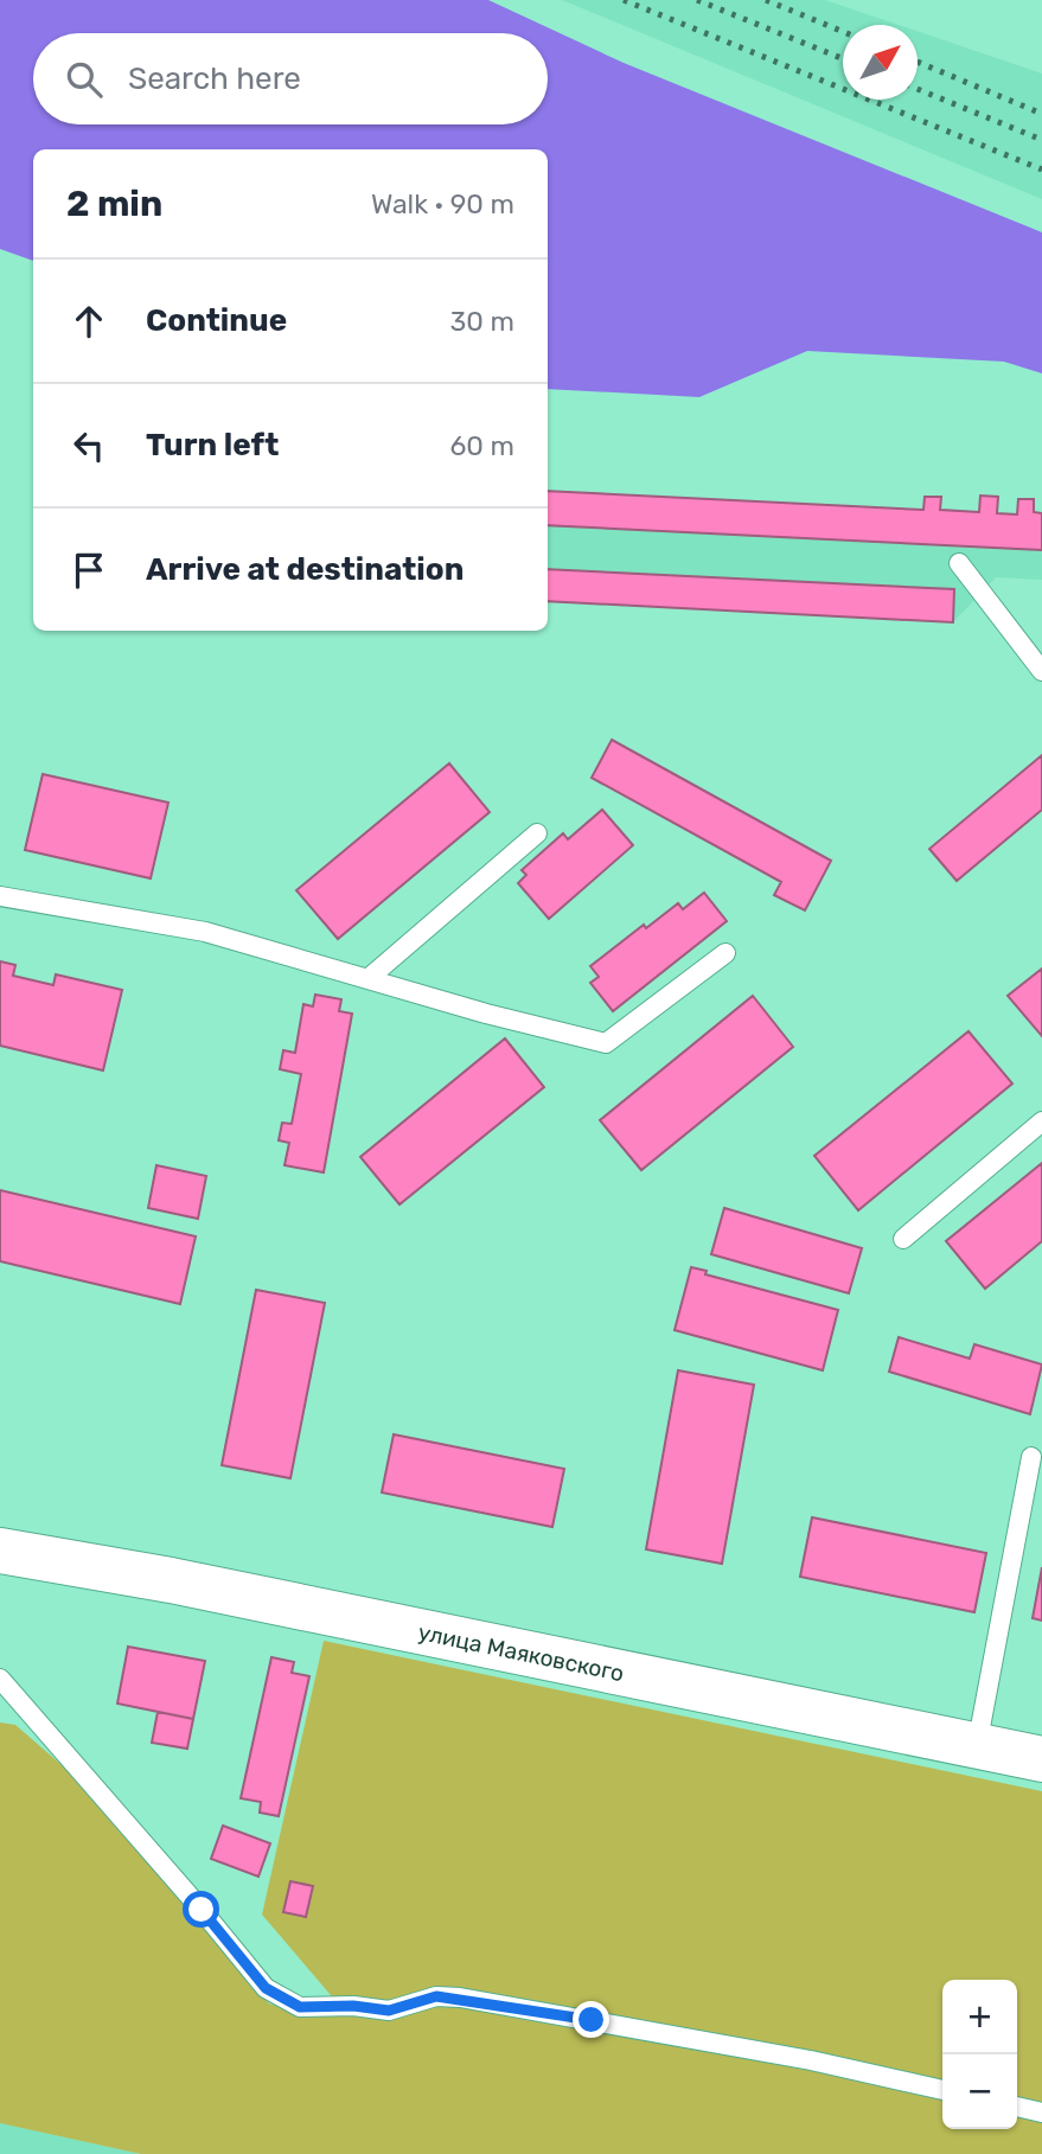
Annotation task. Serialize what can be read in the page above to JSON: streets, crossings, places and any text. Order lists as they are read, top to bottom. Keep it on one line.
{"streets":{"street":["улица Маяковского"]},"north":"top right","page":{"search":"Search here","heading":["2 min","Walk · 90 m"],"list":[["Continue","30 m"],["Turn left","60 m"],"Arrive at destination"],"map_buttons":["+","−"]}}
